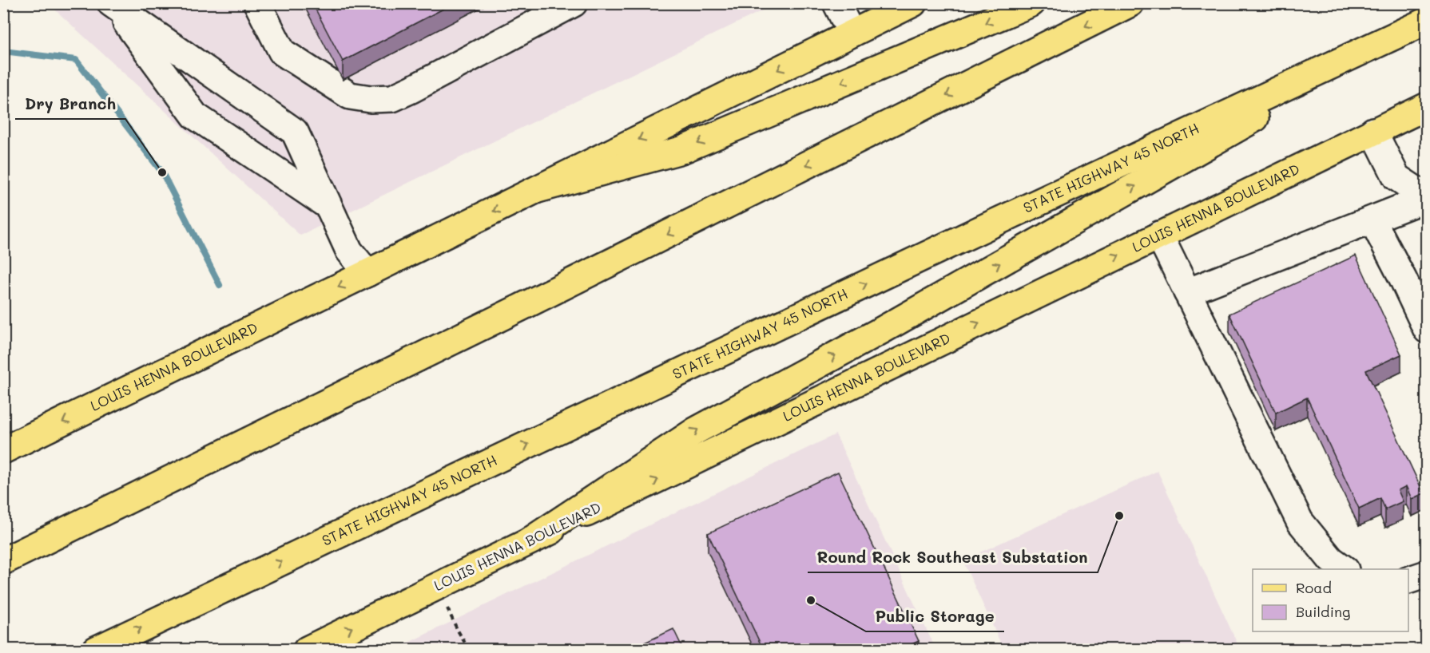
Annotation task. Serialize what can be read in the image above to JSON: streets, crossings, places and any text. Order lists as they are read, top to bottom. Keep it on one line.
{"streets":{"main road":["STATE HIGHWAY 45 NORTH","LOUIS HENNA BOULEVARD"]},"places":["Dry Branch","Round Rock Southeast Substation","Public Storage"],"legend":["Road","Building"]}
